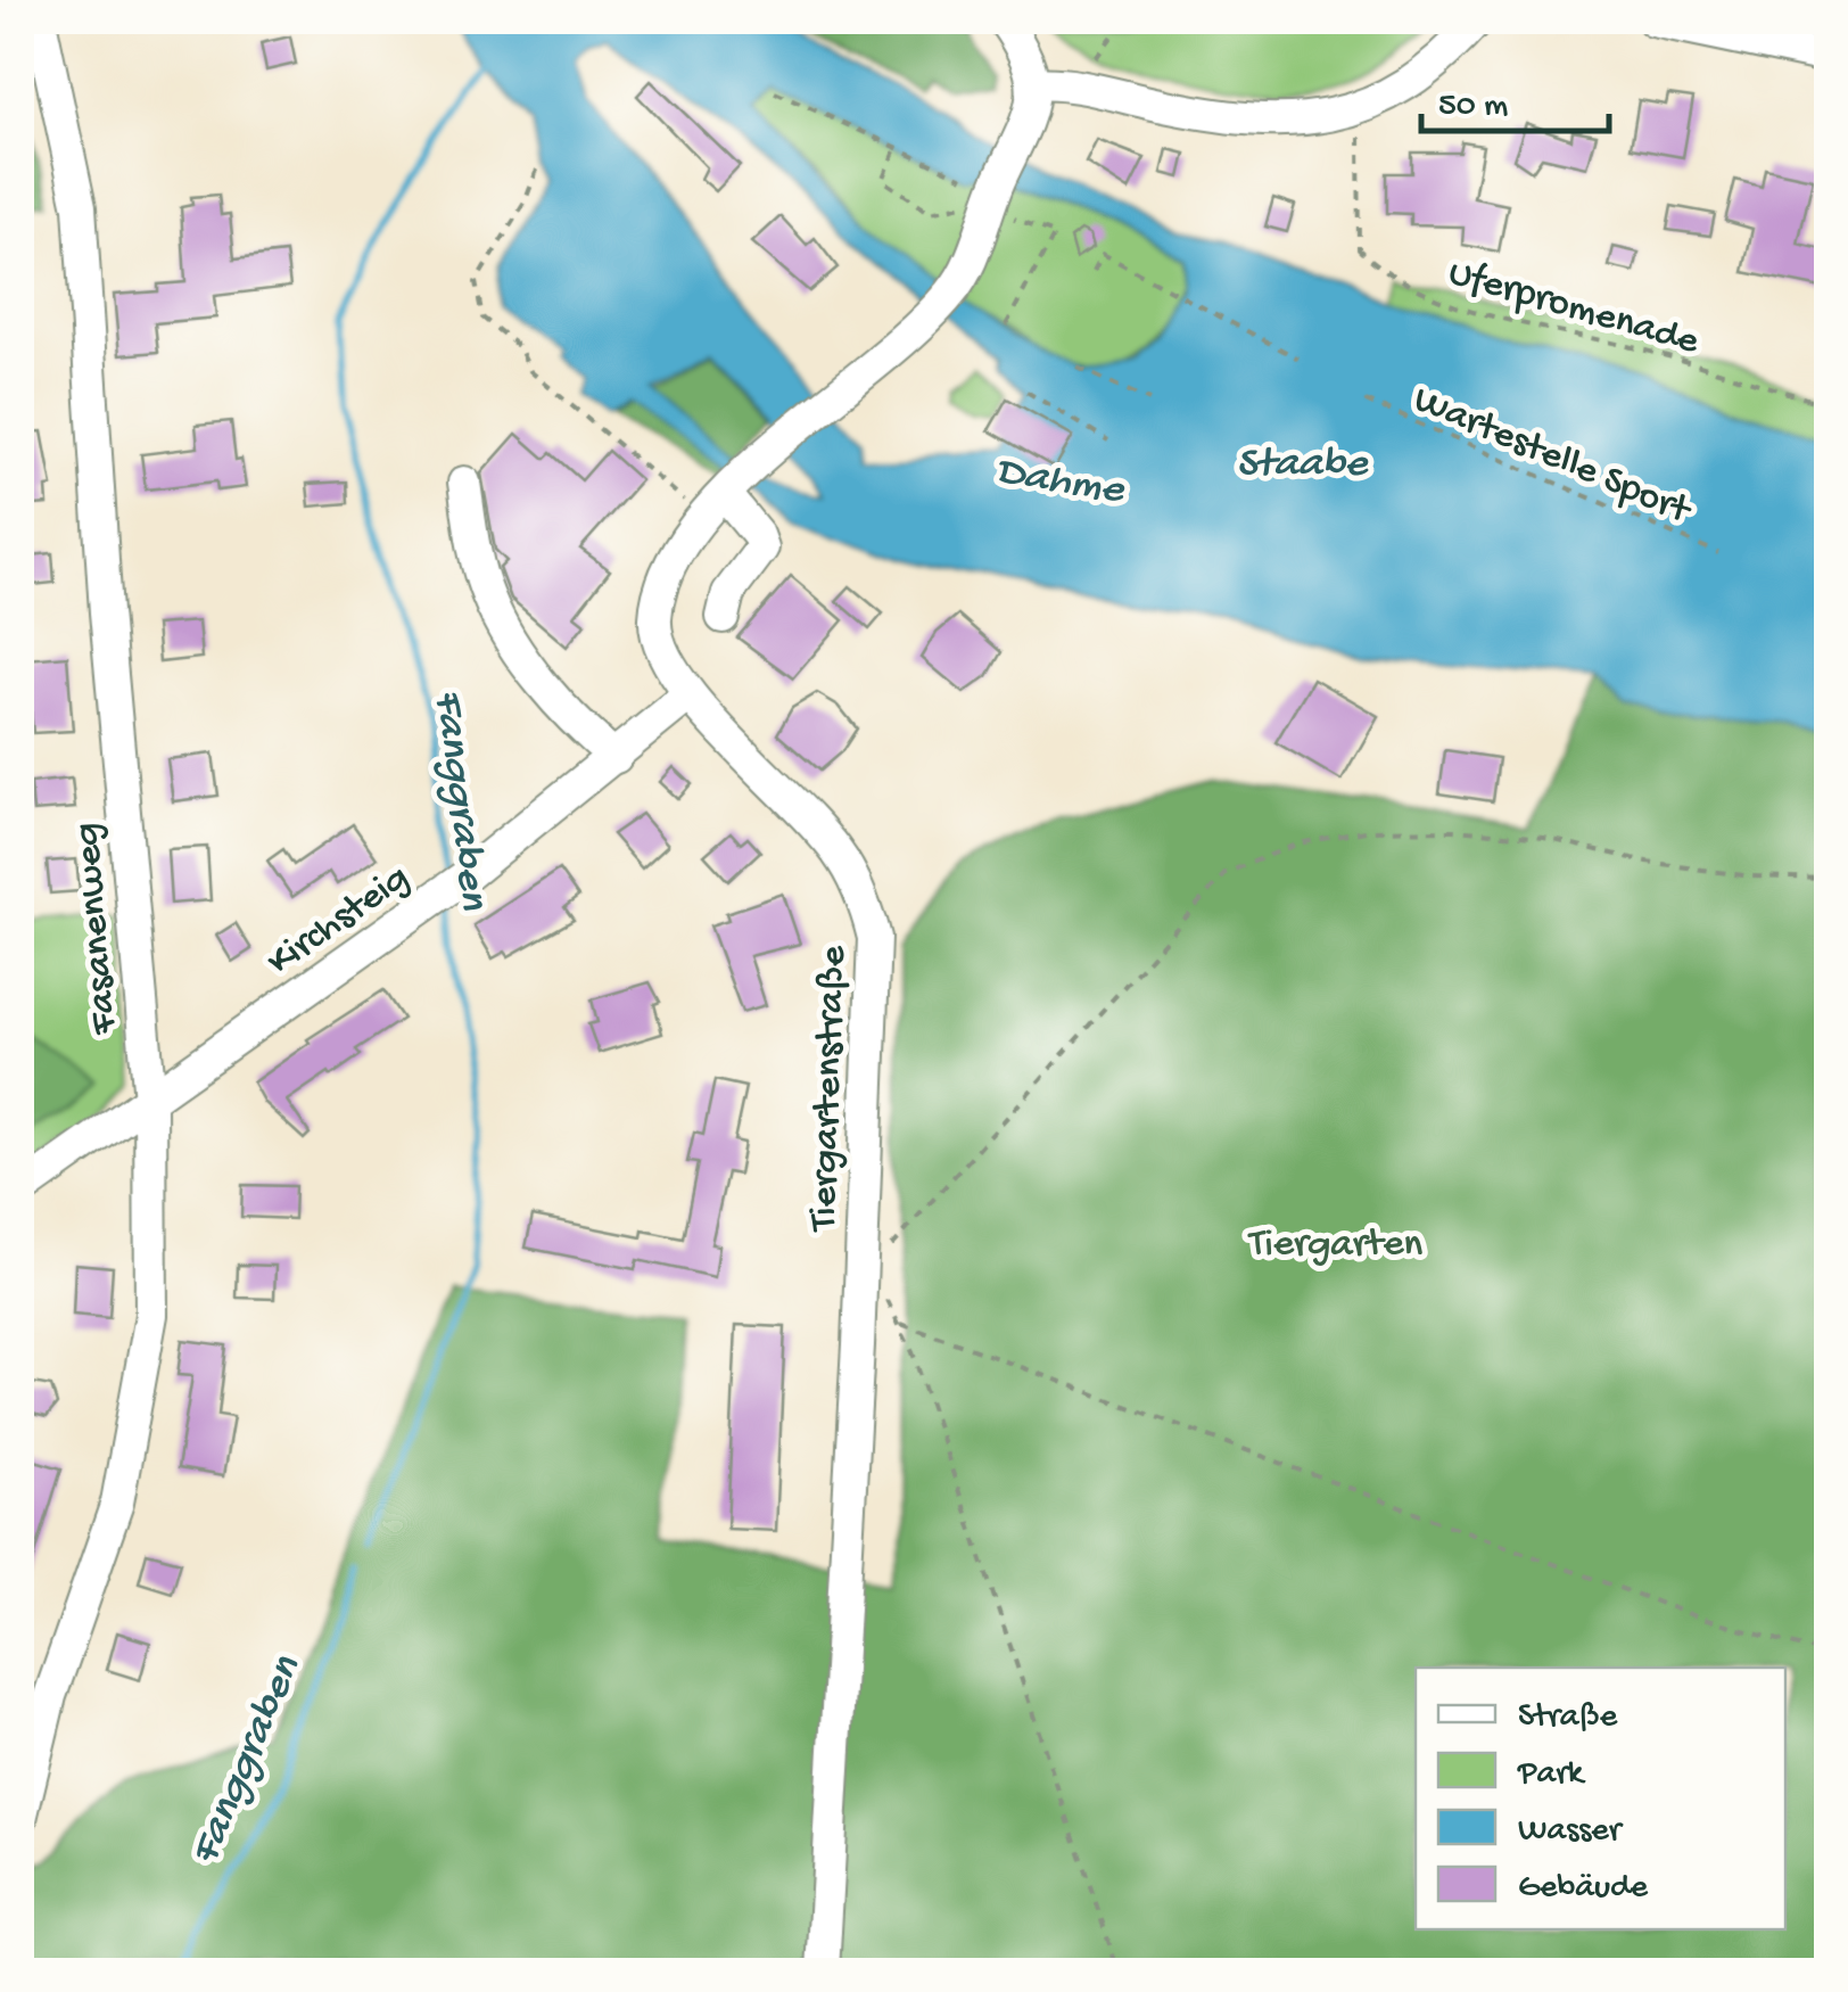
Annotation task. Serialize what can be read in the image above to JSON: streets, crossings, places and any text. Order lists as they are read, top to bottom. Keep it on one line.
{"streets":{"street":["Kirchsteig","Fasanenweg","Tiergartenstraße"],"path":["Uferpromenade","Wartestelle Sport"]},"crossings":[["Kirchsteig","Fasanenweg"],["Kirchsteig","Tiergartenstraße"]],"water":["Staabe","Dahme","Fanggraben"],"parks":["Tiergarten"],"legend":["Straße","Park","Wasser","Gebäude"],"scale_bar":"50 m"}
